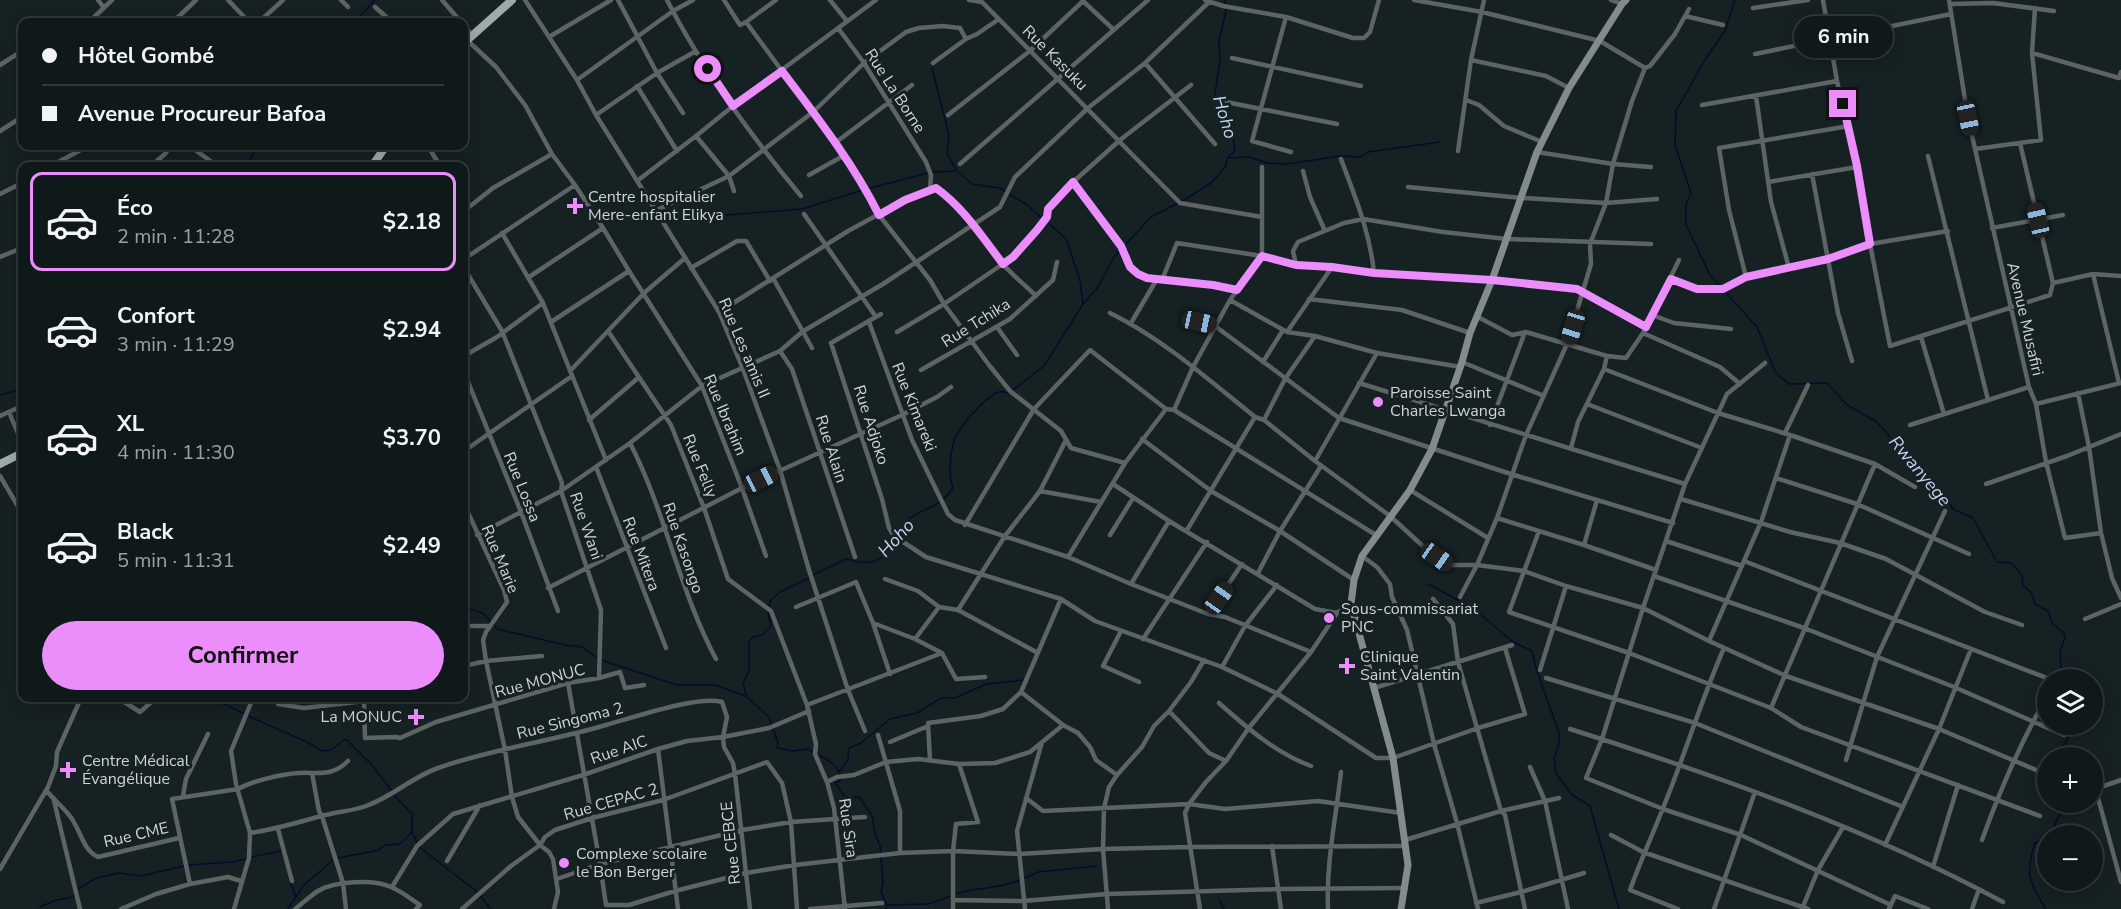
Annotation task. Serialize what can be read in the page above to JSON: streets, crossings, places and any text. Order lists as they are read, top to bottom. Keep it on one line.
{"streets":{"street":["Rue Kasuku","Rue La Borne","Avenue Musafiri","Rue Tchika","Rue Les amis II","Rue Kimareki","Rue Ibrahim","Rue Adjoko","Rue Alain","Rue Felly","Rue Lossa","Rue Wani","Rue Kasongo","Rue Mitera","Rue Marie","Rue MONUC","Rue Singoma 2","Rue AIC","Rue CEPAC 2","Rue Sira","Rue CME","Rue CEBCE"]},"crossings":[["Rue Les amis II","Rue AIC"],["Rue Kimareki","Rue Adjoko"],["Rue Felly","Rue AIC"],["Rue Felly","Rue Sira"],["Rue Wani","Rue MONUC"],["Rue Singoma 2","Rue AIC"],["Rue Singoma 2","Rue CEBCE"],["Rue AIC","Rue Sira"],["Rue AIC","Rue CEBCE"],["Rue CEPAC 2","Rue CEBCE"]],"water":["Hoho","Rwanyege"],"places":{"health":["Centre hospitalier Mere-enfant Elikya","Clinique Saint Valentin","La MONUC","Centre Médical Évangélique"],"other":["Paroisse Saint Charles Lwanga","Sous-commissariat PNC","Complexe scolaire le Bon Berger"]},"page":{"bubble":"6 min","banner":["Hôtel Gombé","Avenue Procureur Bafoa"],"list":[{"name":"Éco","note":"2 min · 11:28","value":"$2.18"},{"name":"Confort","note":"3 min · 11:29","value":"$2.94"},{"name":"XL","note":"4 min · 11:30","value":"$3.70"},{"name":"Black","note":"5 min · 11:31","value":"$2.49"}],"buttons":"Confirmer","map_buttons":["+","−"]}}
